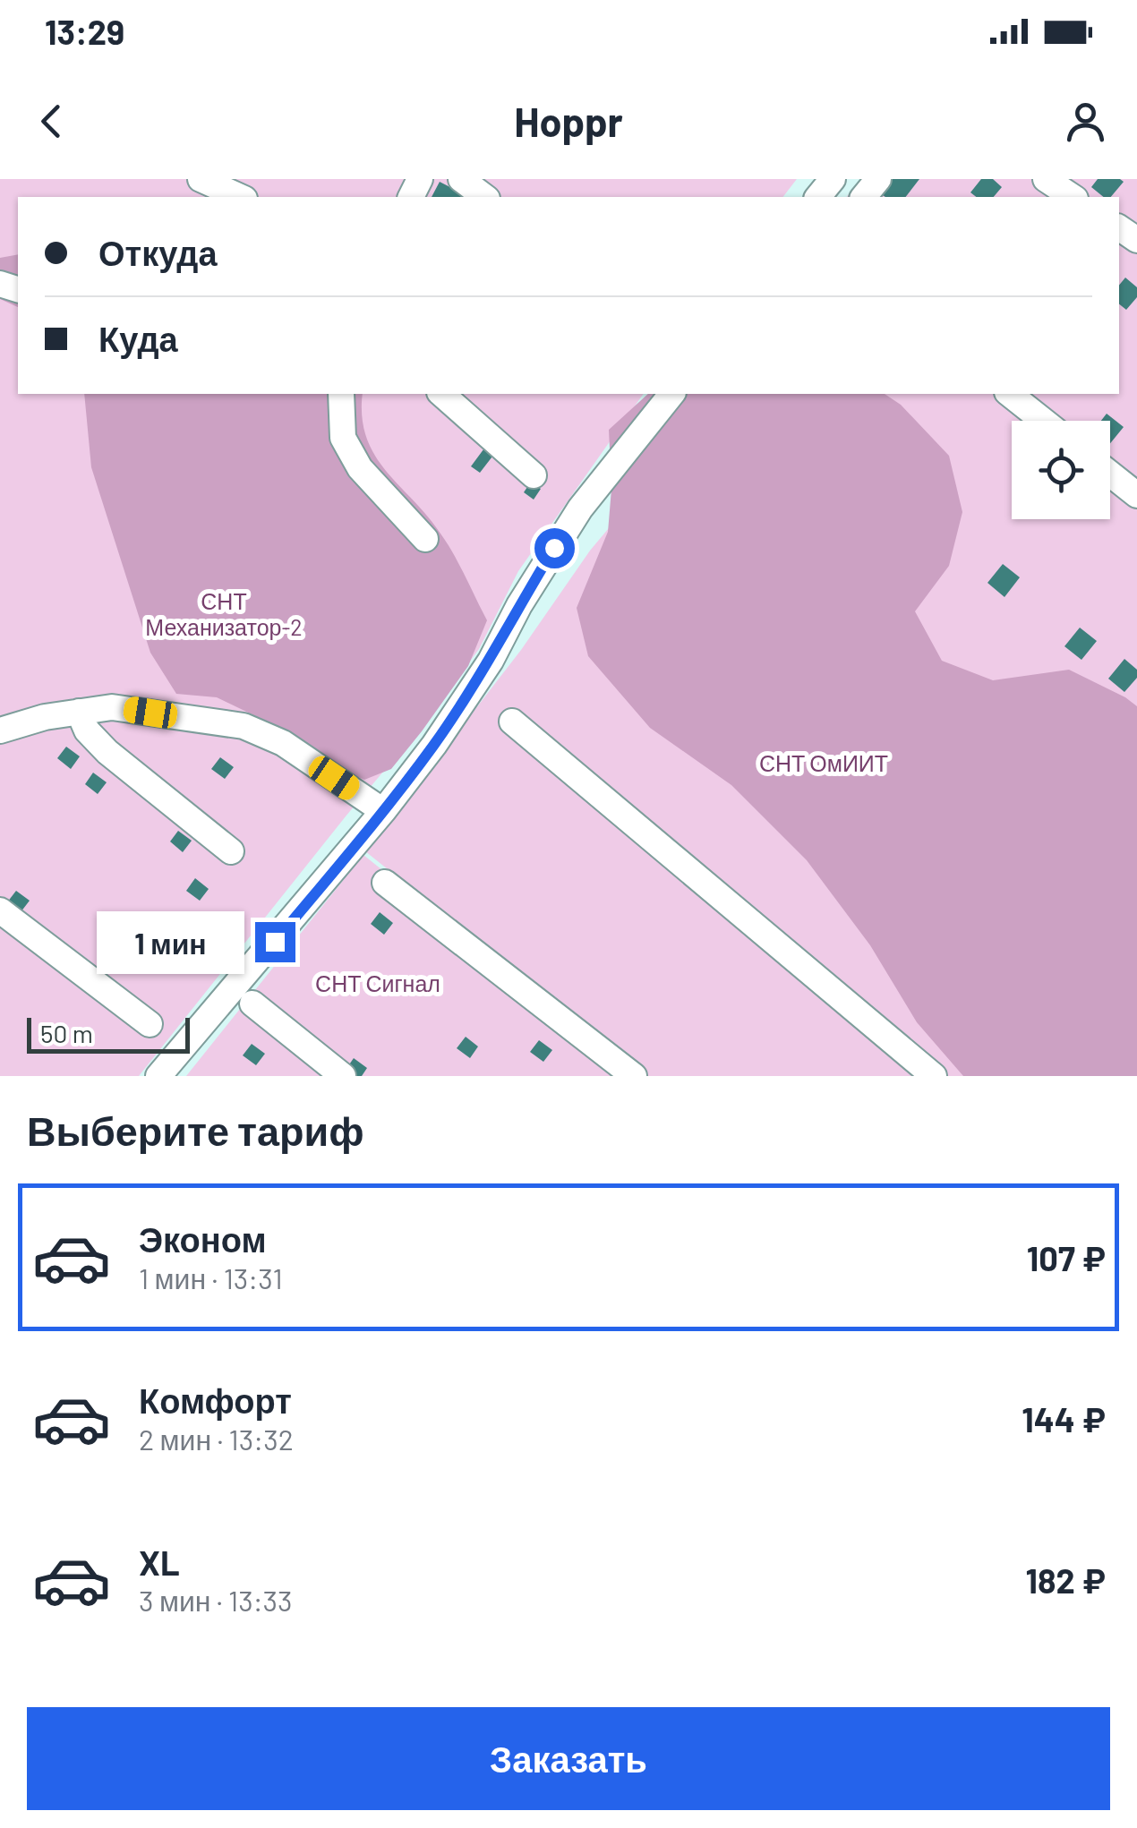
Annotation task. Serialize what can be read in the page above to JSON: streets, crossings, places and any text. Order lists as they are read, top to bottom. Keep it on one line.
{"parks":["СНТ Механизатор-2","СНТ ОмИИТ","СНТ Сигнал"],"scale_bar":"50 m","page":{"status":"13:29","header":"Hoppr","banner":["Откуда","Куда"],"bubble":"1 мин","scale":"50 m","heading":"Выберите тариф","list":[{"name":"Эконом","note":"1 мин · 13:31","value":"107 ₽"},{"name":"Комфорт","note":"2 мин · 13:32","value":"144 ₽"},{"name":"XL","note":"3 мин · 13:33","value":"182 ₽"}],"buttons":"Заказать"}}
